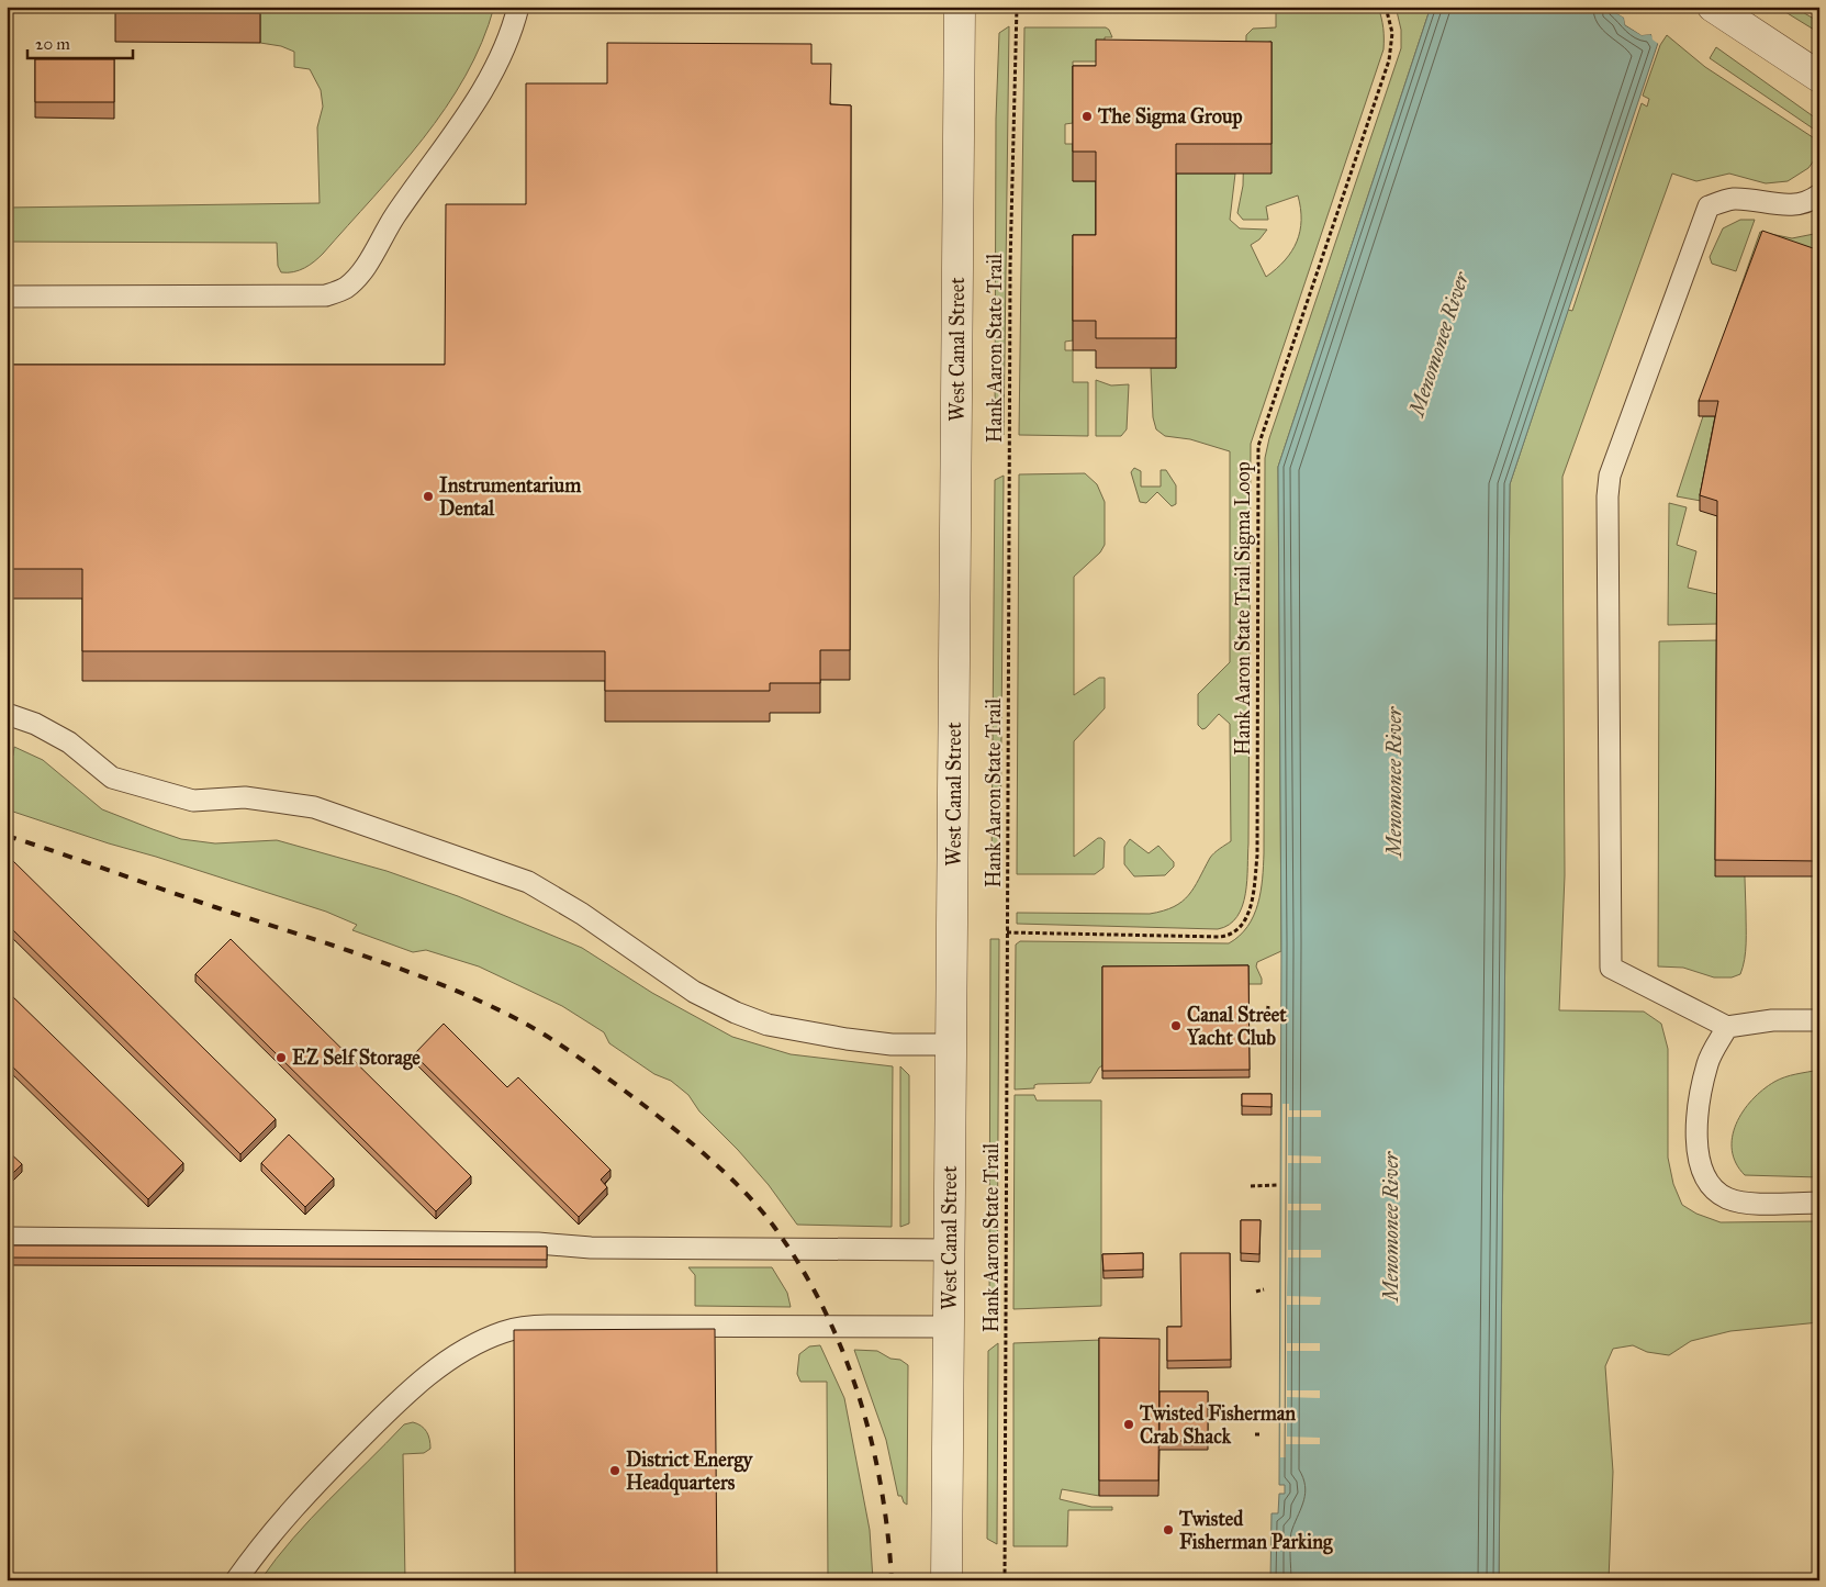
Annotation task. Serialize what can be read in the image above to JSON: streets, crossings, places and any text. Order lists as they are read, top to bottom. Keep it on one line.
{"streets":{"street":["West Canal Street"],"path":["Hank Aaron State Trail","Hank Aaron State Trail Sigma Loop"]},"crossings":[["Hank Aaron State Trail","Hank Aaron State Trail Sigma Loop"]],"water":["Menomonee River"],"places":["The Sigma Group","Instrumentarium Dental","Canal Street Yacht Club","EZ Self Storage","Twisted Fisherman Crab Shack","District Energy Headquarters","Twisted Fisherman Parking"],"scale_bar":"20 m"}
